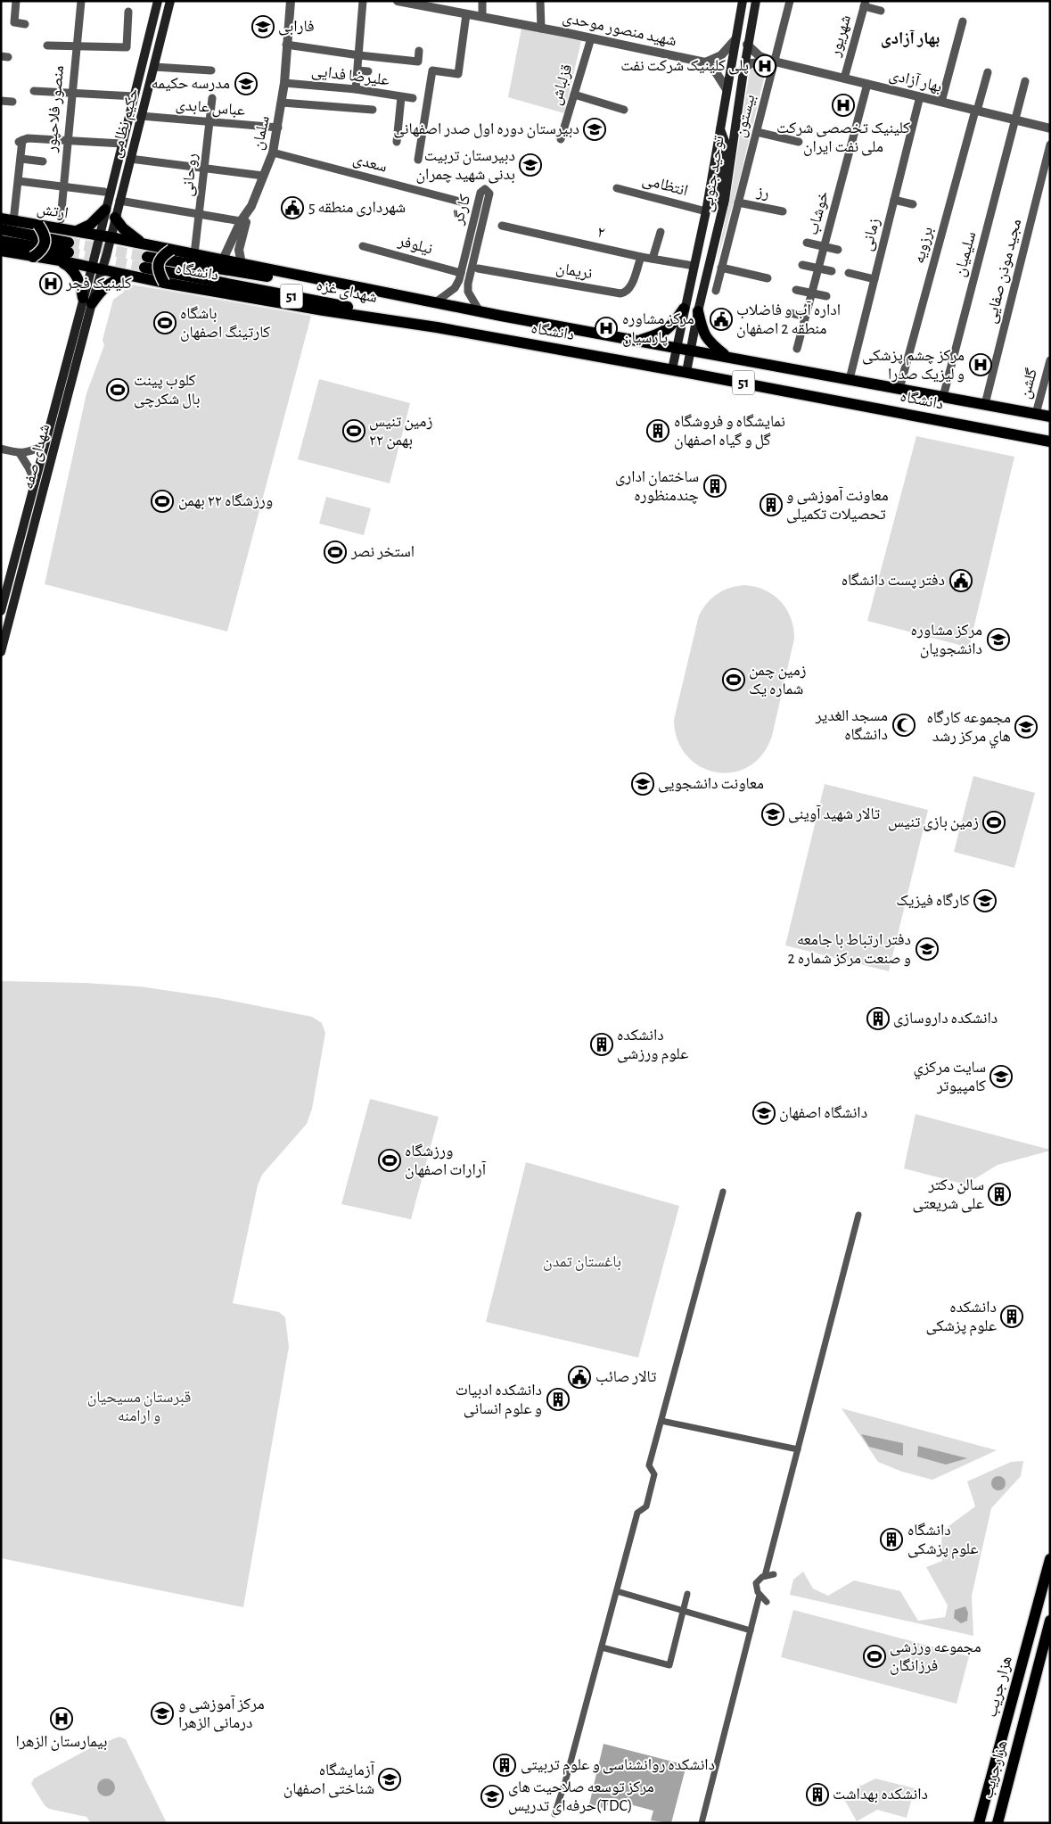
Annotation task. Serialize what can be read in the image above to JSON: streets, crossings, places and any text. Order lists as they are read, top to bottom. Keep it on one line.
{"streets":{"main road":["حکیم نظامی","توحید جنوبی","ارتش","دانشگاه","شهدای غزه","51","شهدای صفه","هزار جریب","هزارجریب"],"street":["شهید منصور موحدی","شهریور","علیرضا فدایی","بهار آزادی","قزلباش","عباس عابدی","منصور فلاحپور","بیستون","سلمان","سعدی","روحانی","انتظامی","رز","کارگر","خوشاب","۲","زمانی","نیلوفر","برزویه","سلیمیان","نریمان","مجید موذن صفایی","گلشن"]},"crossings":[["شهید منصور موحدی","قزلباش"],["شهریور","بهار آزادی"],["علیرضا فدایی","سلمان"],["بهار آزادی","بیستون"],["بهار آزادی","توحید جنوبی"],["بهار آزادی","خوشاب"],["بهار آزادی","زمانی"],["بهار آزادی","برزویه"],["بهار آزادی","سلیمیان"],["عباس عابدی","حکیم نظامی"],["عباس عابدی","سلمان"],["عباس عابدی","روحانی"],["بیستون","رز"],["حکیم نظامی","ارتش"],["حکیم نظامی","دانشگاه"],["حکیم نظامی","شهدای صفه"],["سلمان","سعدی"],["سلمان","دانشگاه"],["توحید جنوبی","انتظامی"],["توحید جنوبی","۲"],["توحید جنوبی","دانشگاه"],["توحید جنوبی","51"],["روحانی","دانشگاه"],["کارگر","نیلوفر"],["کارگر","دانشگاه"],["کارگر","شهدای غزه"],["ارتش","دانشگاه"],["۲","نریمان"],["زمانی","دانشگاه"],["برزویه","دانشگاه"],["سلیمیان","دانشگاه"],["مجید موذن صفایی","دانشگاه"],["دانشگاه","شهدای غزه"],["دانشگاه","51"],["دانشگاه","گلشن"],["دانشگاه","شهدای صفه"]],"districts":["بهار آزادی"],"parks":["باغستان تمدن","قبرستان مسیحیان و ارامنه"],"places":{"school or university":["فارابی","مدرسه حکیمه","دبیرستان دوره اول صدر اصفهانی","دبیرستان تربیت بدنی شهید چمران","مرکز مشاوره دانشجویان","مجموعه کارگاه هاي مرکز رشد","معاونت دانشجویی","تالار شهید آوینی","کارگاه فیزیک","دفتر ارتباط با جامعه و صنعت مرکز شماره 2","سايت مرکزي کامپيوتر","دانشگاه اصفهان","مرکز آموزشی و درمانی الزهرا","آزمایشگاه شناختی اصفهان","مرکز توسعه صلاحیت های حرفه‌ای تدریس(TDC)"],"hospital":["پلی کلینیک شرکت نفت","کلینیک تخصصی شرکت ملی نفت ایران","کلینیک فجر","مرکز مشاوره پارسیان","مرکز چشم پزشکی و لیزیک صدرا","بیمارستان الزهرا"],"public building":["شهرداری منطقه 5","اداره آب و فاضلاب منطقه 2 اصفهان","دفتر پست دانشگاه","تالار صائب"],"sports":["باشگاه کارتینگ اصفهان","کلوب پینت بال شکرچی","زمین تنیس ۲۲ بهمن","ورزشگاه ۲۲ بهمن","استخر نصر","زمین چمن شماره یک","زمین بازی تنیس","ورزشگاه آرارات اصفهان","مجموعه ورزشی فرزانگان"],"building":["نمایشگاه و فروشگاه گل و گیاه اصفهان","ساختمان اداری چندمنظوره","معاونت آموزشی و تحصیلات تکمیلی","دانشکده داروسازی","دانشکده علوم ورزشی","سالن دکتر علی شریعتی","دانشکده علوم پزشکی","دانشکده ادبیات و علوم انسانی","دانشگاه علوم پزشکی","دانشکده روانشناسی و علوم تربیتی","دانشکده بهداشت"],"mosque":["مسجد الغدیر دانشگاه"]}}
